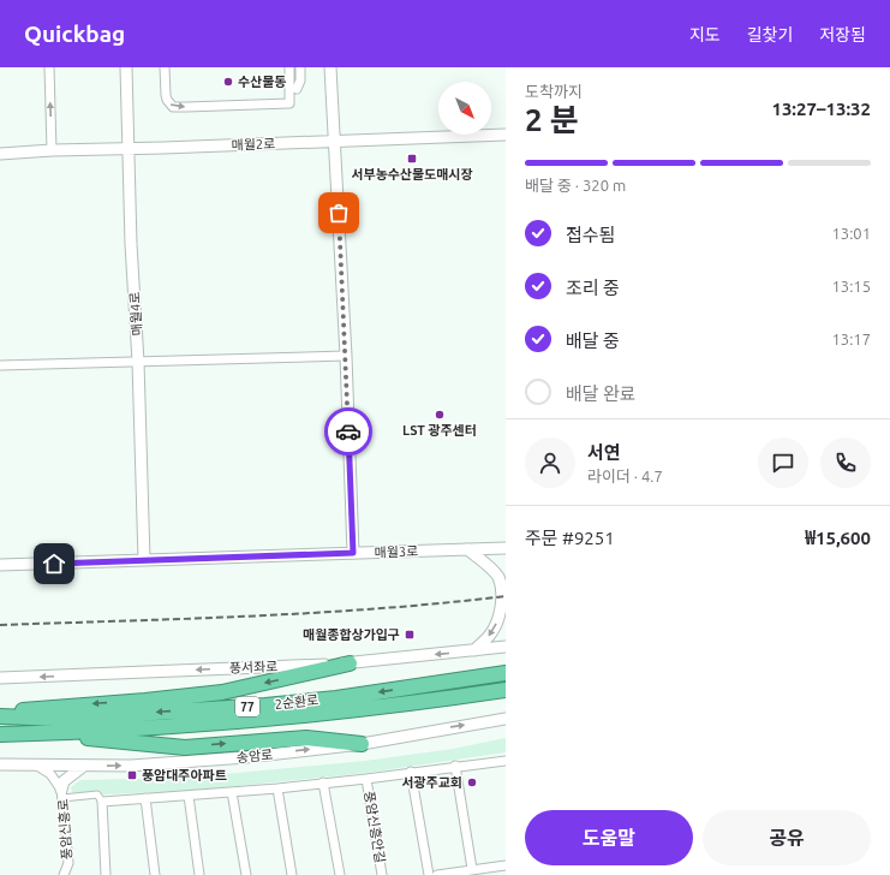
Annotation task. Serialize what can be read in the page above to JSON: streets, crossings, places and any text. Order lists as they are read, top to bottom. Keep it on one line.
{"streets":{"highway":["2순환로","77"],"street":["매월2로","매월4로","매월3로","풍서좌로","송암로","풍암신흥안길","풍암신흥로"]},"crossings":[["매월2로","매월4로"],["매월4로","매월3로"],["송암로","풍암신흥로"]],"one_way":["풍서좌로","송암로"],"places":{"other":["수산물동","LST 광주센터","서광주교회"],"transit":["서부농수산물도매시장","매월종합상가입구","풍암대주아파트"]},"north":"bottom right","page":{"header":"Quickbag","nav":["지도","길찾기","저장됨"],"heading":["2 분","도착까지","13:27–13:32"],"panel":["서연","라이더 · 4.7","주문 #9251","₩15,600"],"bar":"배달 중 · 320 m","list":[["접수됨","13:01"],["조리 중","13:15"],["배달 중","13:17"],"배달 완료"],"buttons":["도움말","공유"]}}
